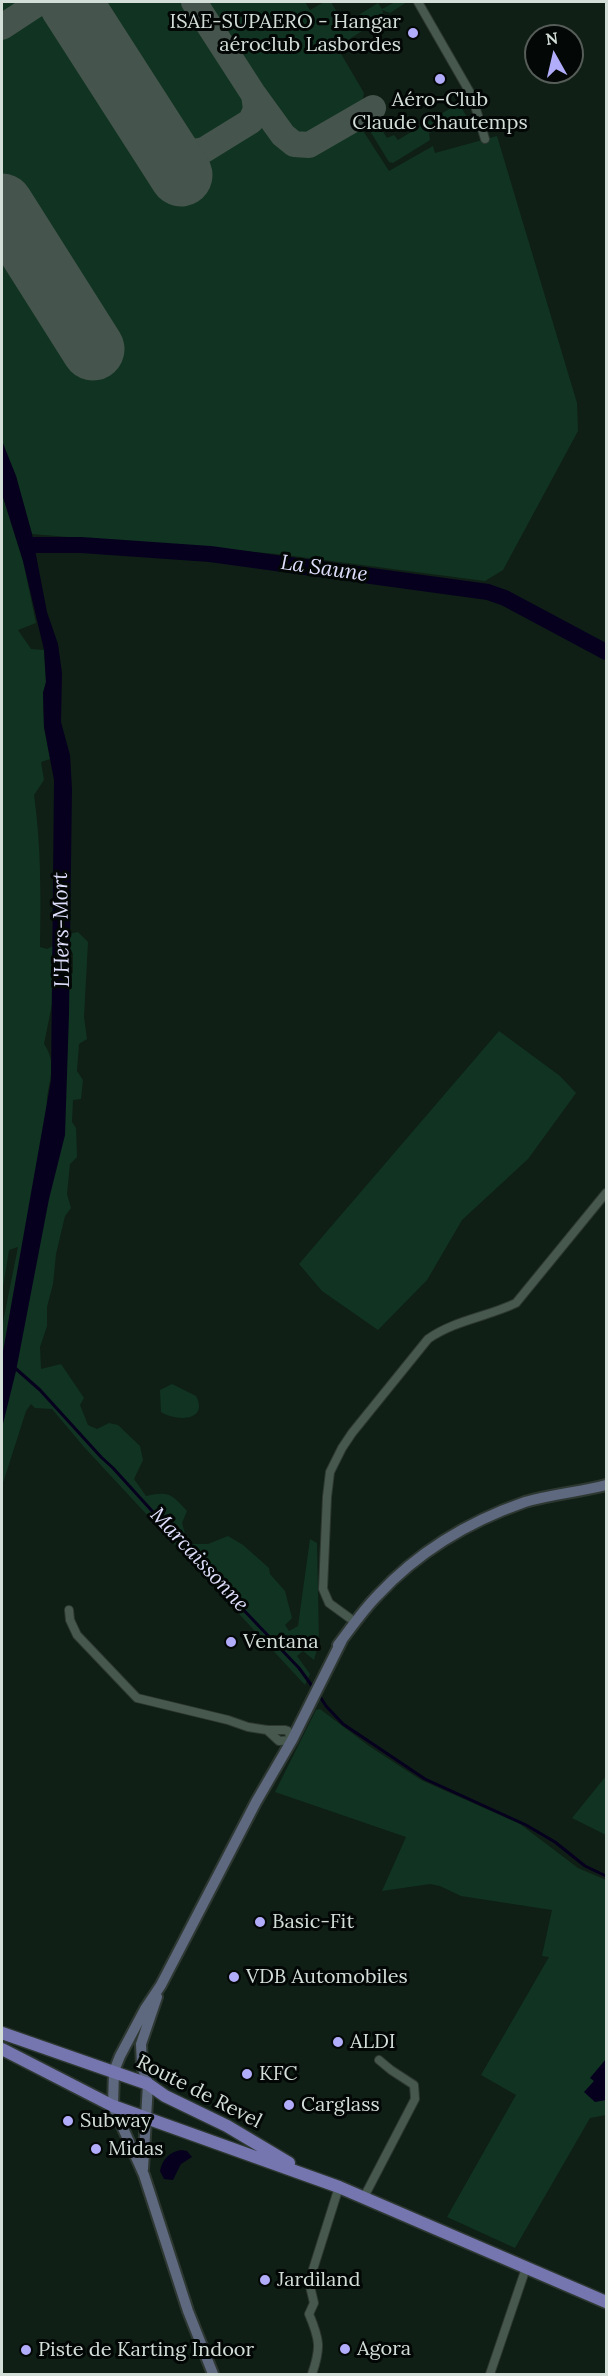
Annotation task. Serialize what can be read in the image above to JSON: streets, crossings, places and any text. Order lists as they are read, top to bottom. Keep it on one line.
{"streets":{"main road":["Route de Revel"]},"water":["La Saune","L'Hers-Mort","Marcaissonne"],"places":["ISAE-SUPAERO - Hangar aéroclub Lasbordes","Aéro-Club Claude Chautemps","Ventana","Basic-Fit","VDB Automobiles","ALDI","KFC","Carglass","Subway","Midas","Jardiland","Agora","Piste de Karting Indoor"],"north":"top"}
